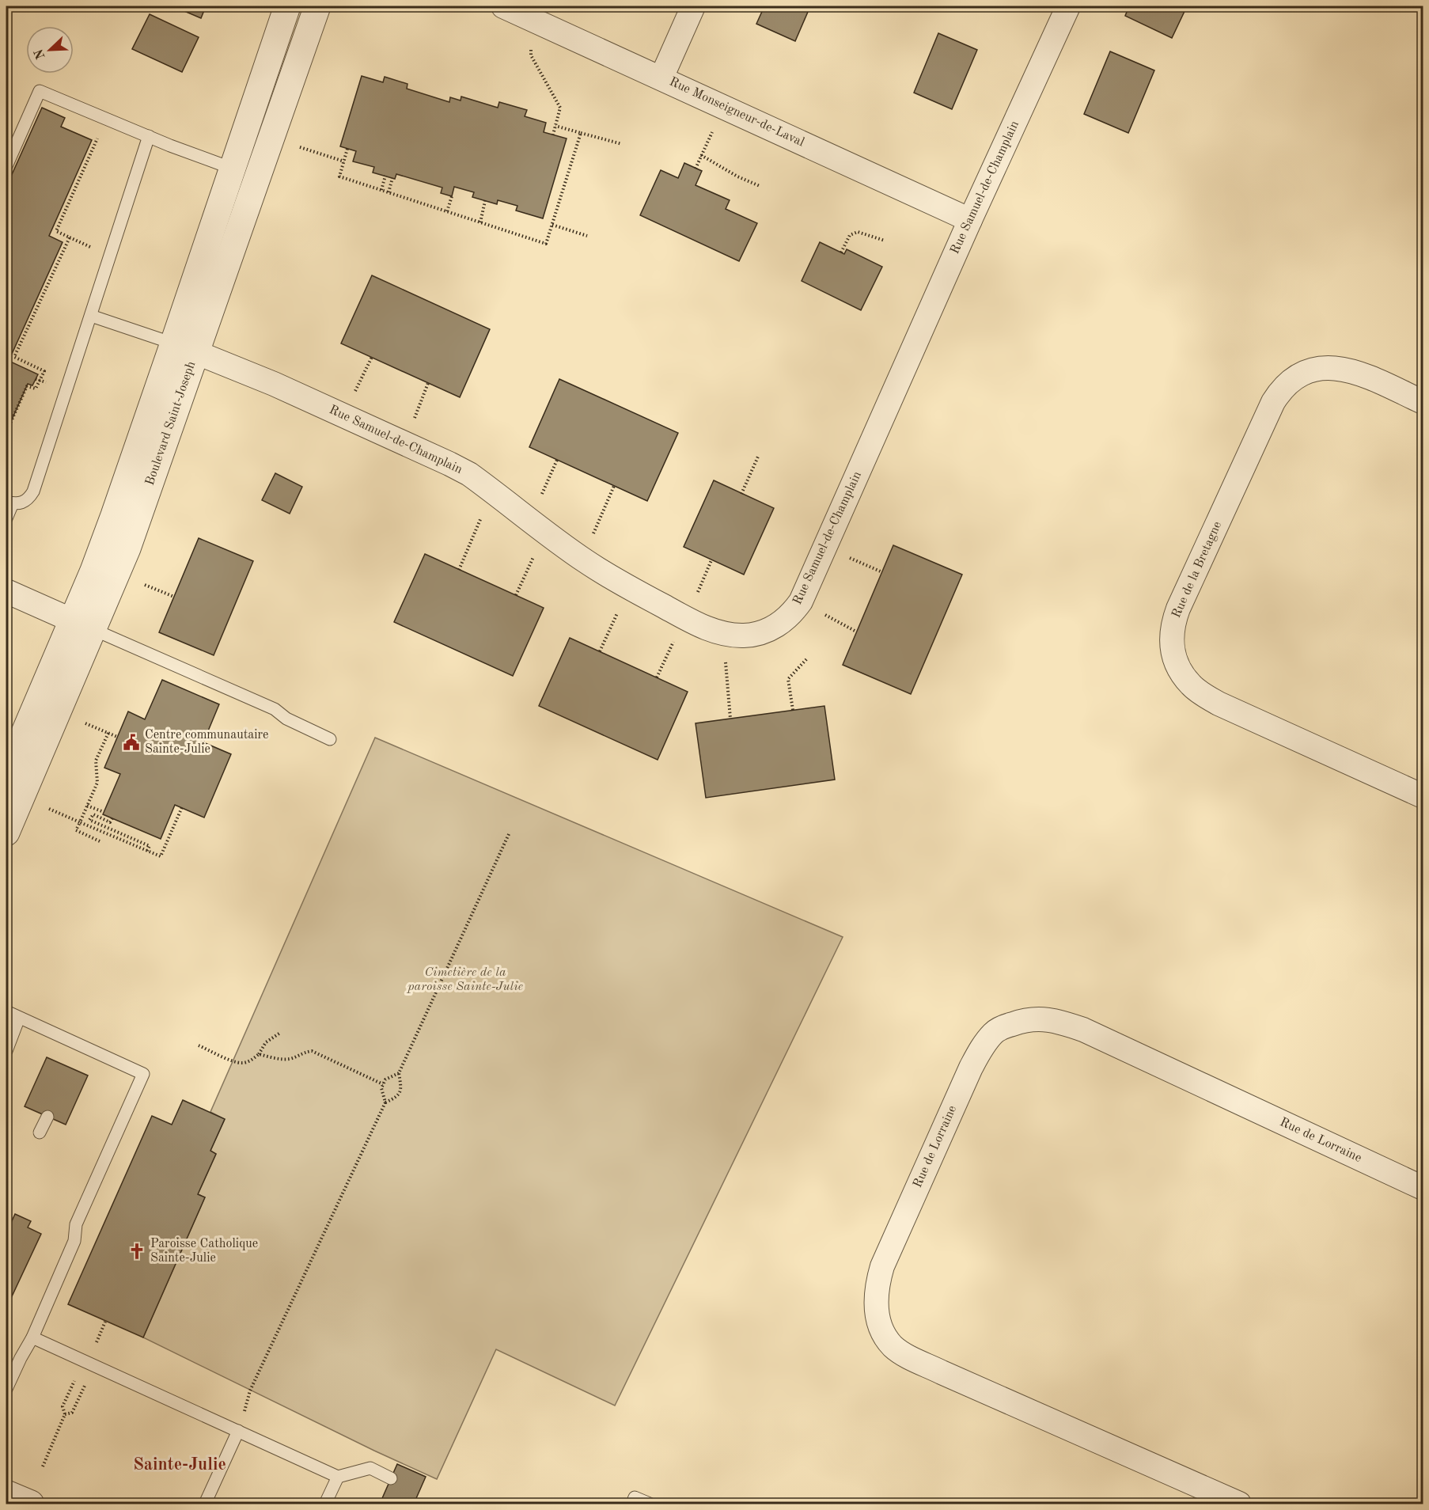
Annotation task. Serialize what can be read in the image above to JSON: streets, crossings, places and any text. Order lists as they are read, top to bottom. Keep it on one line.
{"streets":{"street":["Rue Monseigneur-de-Laval","Rue Samuel-de-Champlain","Boulevard Saint-Joseph","Rue de la Bretagne","Rue de Lorraine"]},"crossings":[["Rue Monseigneur-de-Laval","Rue Samuel-de-Champlain"],["Rue Samuel-de-Champlain","Boulevard Saint-Joseph"]],"districts":["Sainte-Julie"],"parks":["Cimetière de la paroisse Sainte-Julie"],"places":{"public building":["Centre communautaire Sainte-Julie"],"church":["Paroisse Catholique Sainte-Julie"]},"north":"bottom left"}
